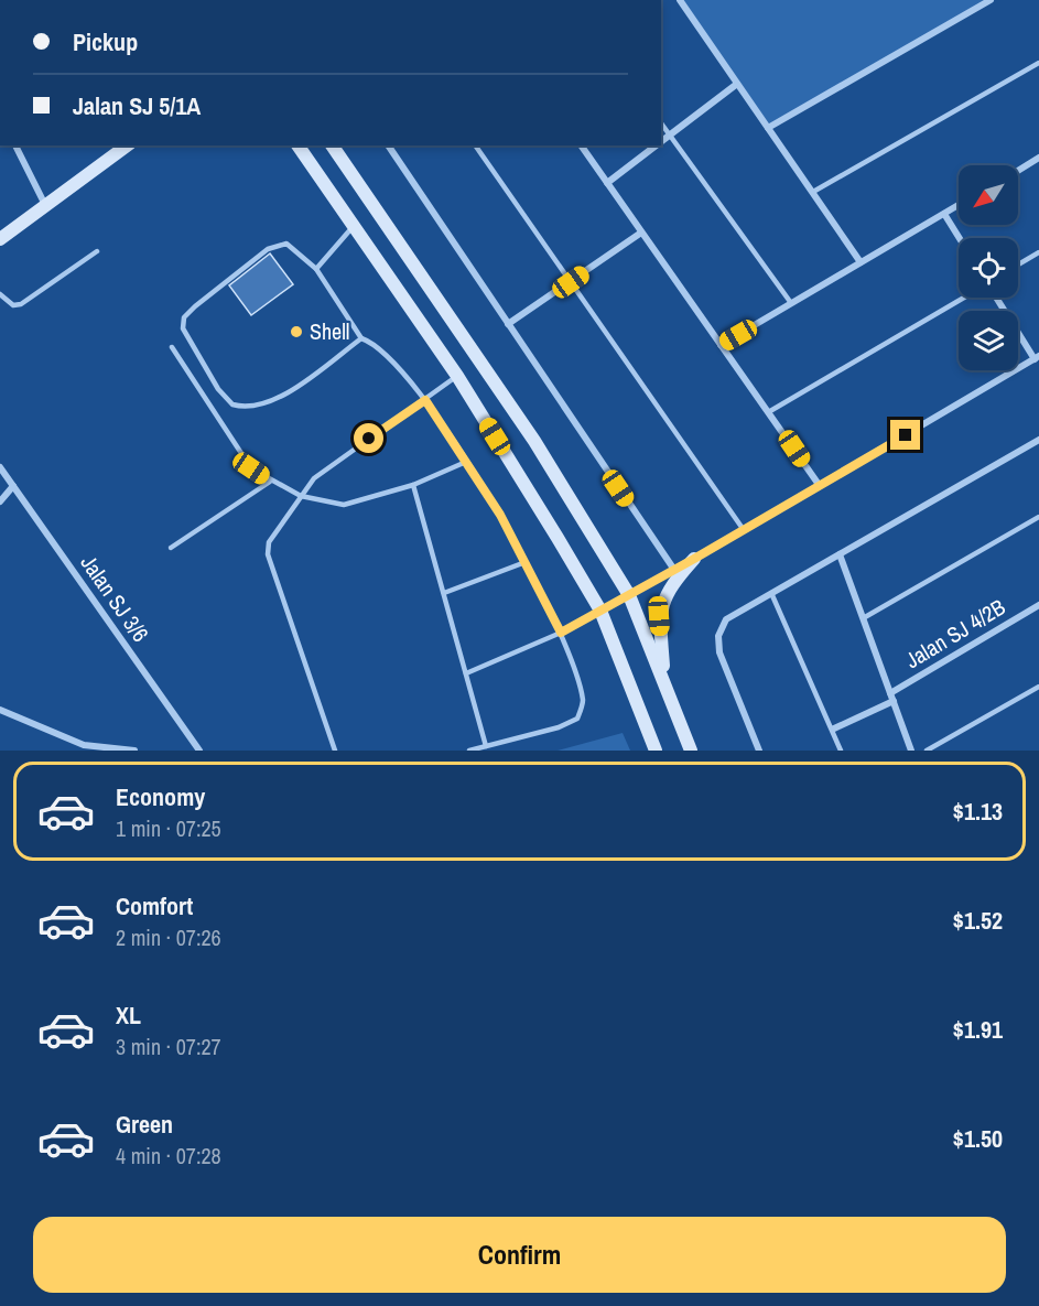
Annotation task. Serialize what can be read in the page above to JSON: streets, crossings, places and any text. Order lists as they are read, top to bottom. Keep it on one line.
{"streets":{"street":["Jalan SJ 3/6","Jalan SJ 4/2B"]},"places":["Shell"],"north":"bottom left","page":{"banner":["Pickup","Jalan SJ 5/1A"],"list":[{"name":"Economy","note":"1 min · 07:25","value":"$1.13"},{"name":"Comfort","note":"2 min · 07:26","value":"$1.52"},{"name":"XL","note":"3 min · 07:27","value":"$1.91"},{"name":"Green","note":"4 min · 07:28","value":"$1.50"}],"buttons":"Confirm"}}
